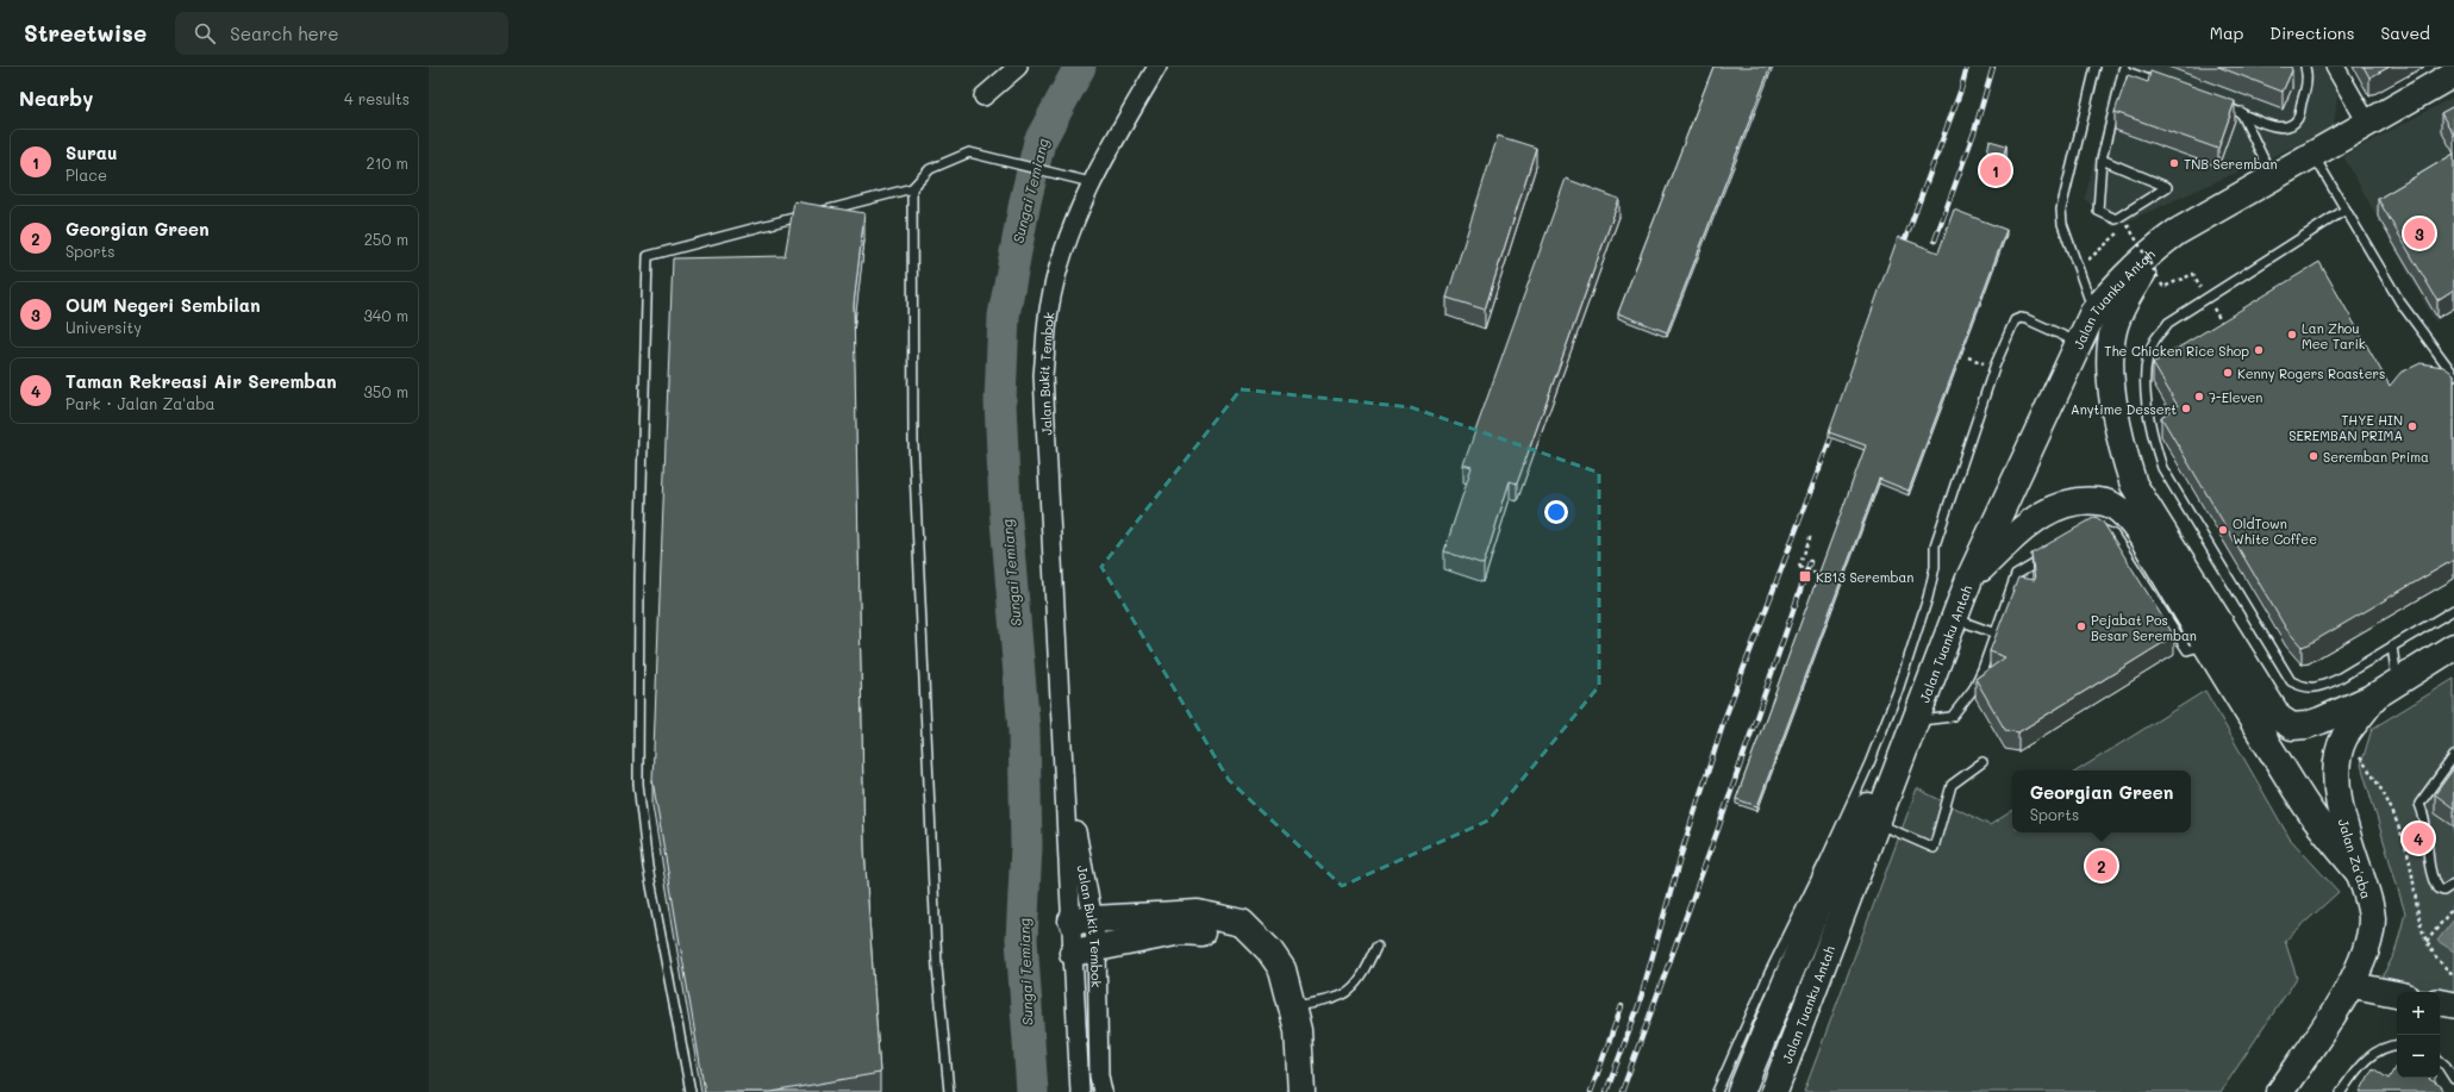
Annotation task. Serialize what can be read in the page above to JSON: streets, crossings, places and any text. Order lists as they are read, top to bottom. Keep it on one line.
{"streets":{"highway":["Jalan Tuanku Antah","Jalan Za'aba"],"street":["Jalan Bukit Tembok"]},"water":["Sungai Temiang"],"places":{"other":["TNB Seremban","Lan Zhou Mee Tarik","The Chicken Rice Shop","Kenny Rogers Roasters","7-Eleven","Anytime Dessert","THYE HIN SEREMBAN PRIMA","Seremban Prima","OldTown White Coffee","Pejabat Pos Besar Seremban"],"transit":["KB13 Seremban"]},"page":{"header":"Streetwise","search":"Search here","nav":["Map","Directions","Saved"],"heading":["Nearby","4 results"],"list":[{"mark":"1","name":"Surau","note":"Place","value":"210 m"},{"mark":"2","name":"Georgian Green","note":"Sports","value":"250 m"},{"mark":"3","name":"OUM Negeri Sembilan","note":"University","value":"340 m"},{"mark":"4","name":"Taman Rekreasi Air Seremban","note":"Park · Jalan Za'aba","value":"350 m"}],"pins":["1","3","4","2"],"popup":["Georgian Green","Sports"],"map_buttons":["+","−"]}}
